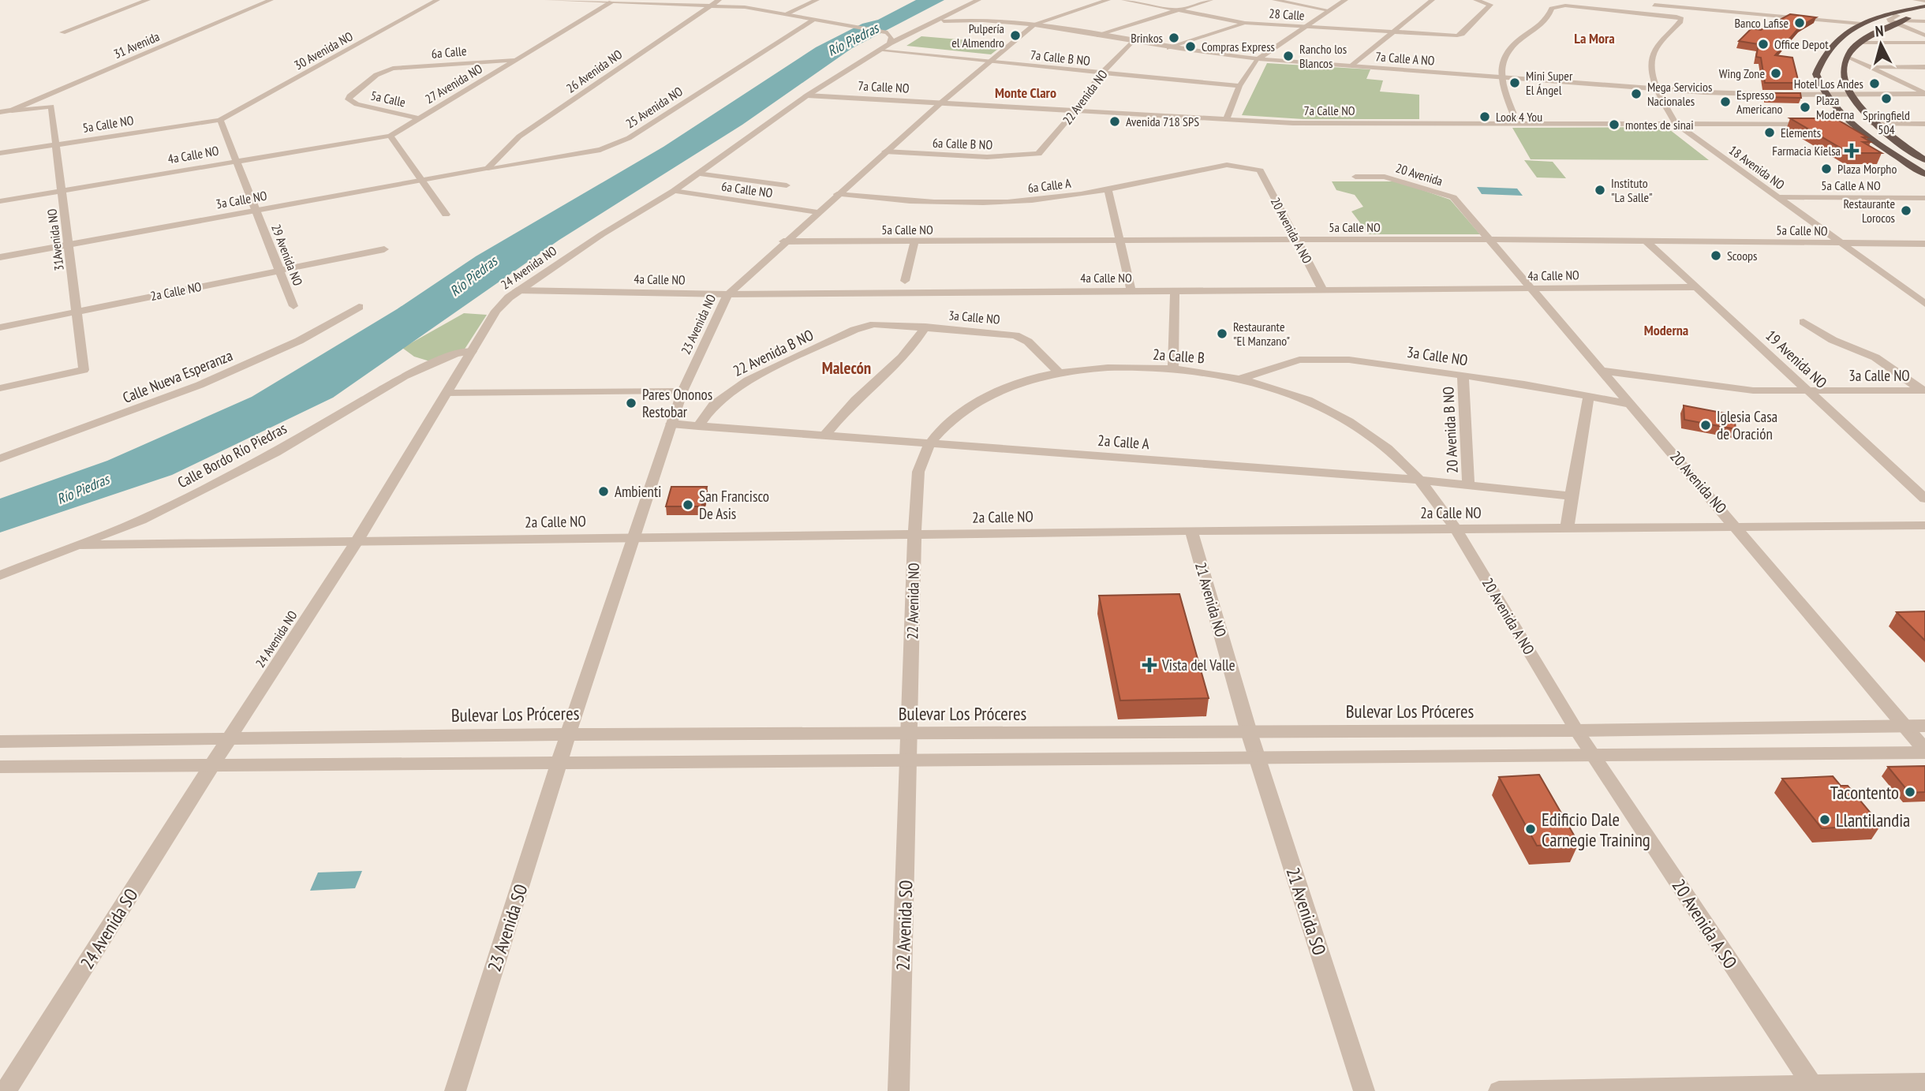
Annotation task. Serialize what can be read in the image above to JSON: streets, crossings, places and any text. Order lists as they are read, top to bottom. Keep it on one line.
{"streets":{"street":["28 Calle","31 Avenida","30 Avenida NO","6a Calle","7a Calle B NO","7a Calle A NO","26 Avenida NO","27 Avenida NO","7a Calle NO","22 Avenida NO","5a Calle","25 Avenida NO","5a Calle NO","6a Calle B NO","4a Calle NO","18 Avenida NO","20 Avenida","6a Calle A","5a Calle A NO","6a Calle NO","3a Calle NO","20 Avenida A NO","31Avenida NO","29 Avenida NO","24 Avenida NO","2a Calle NO","23 Avenida NO","22 Avenida B NO","2a Calle B","19 Avenida NO","Calle Nueva Esperanza","20 Avenida B NO","2a Calle A","Calle Bordo Río Piedras","20 Avenida NO","21 Avenida NO","Bulevar Los Próceres","21 Avenida SO","20 Avenida A SO","22 Avenida SO","23 Avenida SO","24 Avenida SO"]},"crossings":[["31 Avenida","31Avenida NO"],["30 Avenida NO","5a Calle NO"],["30 Avenida NO","29 Avenida NO"],["6a Calle","27 Avenida NO"],["6a Calle","5a Calle"],["7a Calle B NO","22 Avenida NO"],["7a Calle B NO","24 Avenida NO"],["7a Calle B NO","23 Avenida NO"],["7a Calle A NO","22 Avenida NO"],["7a Calle A NO","18 Avenida NO"],["7a Calle A NO","24 Avenida NO"],["7a Calle A NO","23 Avenida NO"],["26 Avenida NO","25 Avenida NO"],["26 Avenida NO","3a Calle NO"],["27 Avenida NO","5a Calle"],["27 Avenida NO","4a Calle NO"],["7a Calle NO","22 Avenida NO"],["7a Calle NO","18 Avenida NO"],["7a Calle NO","24 Avenida NO"],["7a Calle NO","23 Avenida NO"],["22 Avenida NO","6a Calle B NO"],["22 Avenida NO","2a Calle NO"],["22 Avenida NO","2a Calle B"],["22 Avenida NO","2a Calle A"],["22 Avenida NO","Bulevar Los Próceres"],["22 Avenida NO","22 Avenida SO"],["25 Avenida NO","3a Calle NO"],["5a Calle NO","18 Avenida NO"],["5a Calle NO","20 Avenida"],["5a Calle NO","20 Avenida A NO"],["5a Calle NO","31Avenida NO"],["5a Calle NO","29 Avenida NO"],["5a Calle NO","23 Avenida NO"],["5a Calle NO","19 Avenida NO"],["5a Calle NO","20 Avenida NO"],["6a Calle B NO","23 Avenida NO"],["4a Calle NO","20 Avenida A NO"],["4a Calle NO","31Avenida NO"],["4a Calle NO","29 Avenida NO"],["4a Calle NO","24 Avenida NO"],["4a Calle NO","23 Avenida NO"],["4a Calle NO","19 Avenida NO"],["4a Calle NO","20 Avenida NO"],["18 Avenida NO","5a Calle A NO"],["20 Avenida","20 Avenida NO"],["6a Calle A","20 Avenida A NO"],["6a Calle A","23 Avenida NO"],["6a Calle NO","24 Avenida NO"],["6a Calle NO","23 Avenida NO"],["3a Calle NO","31Avenida NO"],["3a Calle NO","29 Avenida NO"],["3a Calle NO","22 Avenida B NO"],["3a Calle NO","2a Calle B"],["3a Calle NO","19 Avenida NO"],["3a Calle NO","20 Avenida B NO"],["3a Calle NO","20 Avenida NO"],["20 Avenida A NO","2a Calle NO"],["20 Avenida A NO","2a Calle B"],["20 Avenida A NO","2a Calle A"],["20 Avenida A NO","Bulevar Los Próceres"],["20 Avenida A NO","20 Avenida A SO"],["31Avenida NO","2a Calle NO"],["29 Avenida NO","2a Calle NO"],["24 Avenida NO","2a Calle NO"],["24 Avenida NO","Calle Bordo Río Piedras"],["24 Avenida NO","Bulevar Los Próceres"],["24 Avenida NO","24 Avenida SO"],["2a Calle NO","23 Avenida NO"],["2a Calle NO","Calle Bordo Río Piedras"],["2a Calle NO","20 Avenida NO"],["2a Calle NO","21 Avenida NO"],["23 Avenida NO","2a Calle A"],["23 Avenida NO","Bulevar Los Próceres"],["23 Avenida NO","23 Avenida SO"],["22 Avenida B NO","2a Calle A"],["2a Calle B","2a Calle A"],["20 Avenida B NO","2a Calle A"],["20 Avenida NO","Bulevar Los Próceres"],["21 Avenida NO","Bulevar Los Próceres"],["21 Avenida NO","21 Avenida SO"],["Bulevar Los Próceres","21 Avenida SO"]],"districts":["La Mora","Monte Claro","Moderna","Malecón"],"water":["Río Piedras"],"places":{"other":["Banco Lafise","Pulpería el Almendro","Brinkos","Office Depot","Compras Express","Rancho los Blancos","Wing Zone","Mini Super El Ángel","Hotel Los Andes","Mega Servicios Nacionales","Springfield 504","Espresso Americano","Plaza Moderna","Look 4 You","Avenida 718 SPS","montes de sinai","Elements","Plaza Morpho","Instituto \"La Salle\"","Restaurante Lorocos","Scoops","Restaurante \"El Manzano\"","Pares Ononos Restobar","Iglesia Casa de Oración","Ambienti","San Francisco De Asis","Tacontento","Llantilandia","Edificio Dale Carnegie Training"],"health":["Farmacia Kielsa","Vista del Valle"]},"north":"top"}
